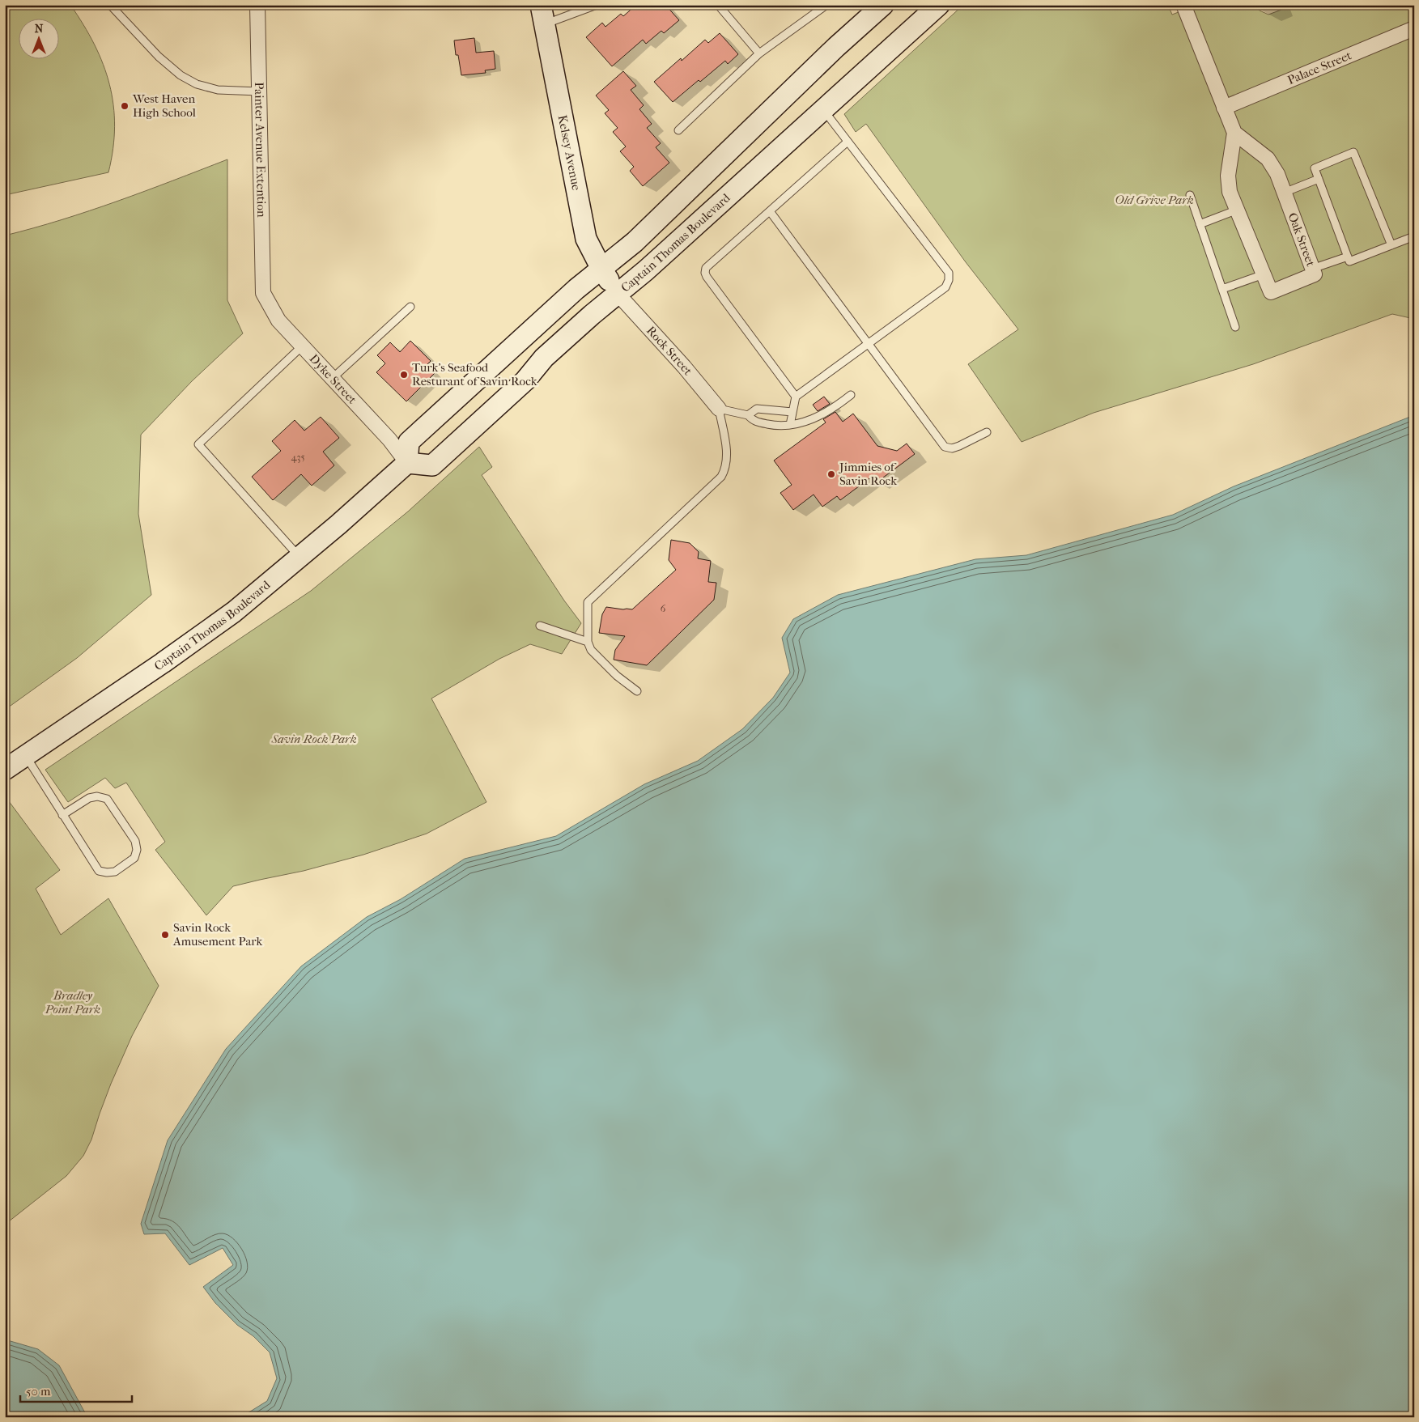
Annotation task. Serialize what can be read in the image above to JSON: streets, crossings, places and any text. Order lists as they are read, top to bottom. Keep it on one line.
{"streets":{"main road":["Kelsey Avenue","Captain Thomas Boulevard"],"street":["Palace Street","Painter Avenue Extention","Oak Street","Rock Street","Dyke Street"]},"crossings":[["Palace Street","Oak Street"],["Painter Avenue Extention","Dyke Street"],["Kelsey Avenue","Captain Thomas Boulevard"],["Kelsey Avenue","Rock Street"],["Captain Thomas Boulevard","Rock Street"],["Captain Thomas Boulevard","Dyke Street"]],"parks":["Old Grive Park","Savin Rock Park","Bradley Point Park"],"places":["West Haven High School","Turk's Seafood Resturant of Savin Rock","Jimmies of Savin Rock","Savin Rock Amusement Park"],"house_numbers":["435","6"],"scale_bar":"50 m","north":"top"}
